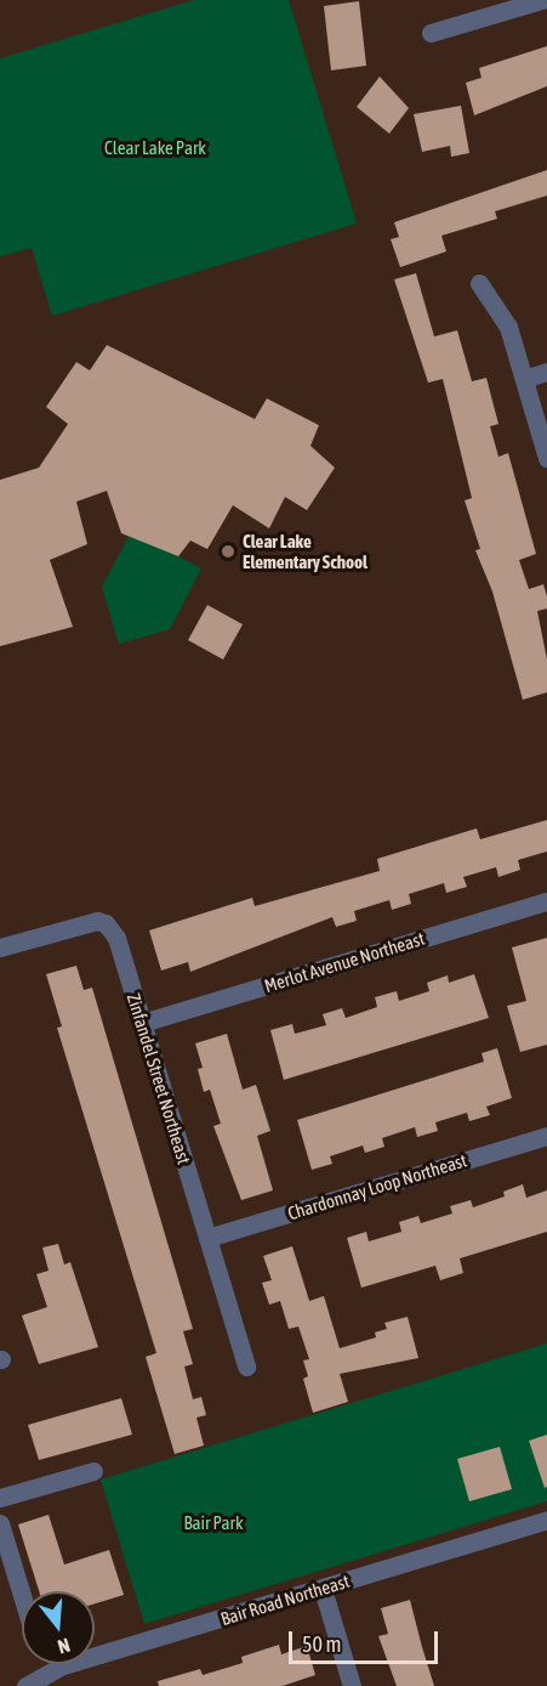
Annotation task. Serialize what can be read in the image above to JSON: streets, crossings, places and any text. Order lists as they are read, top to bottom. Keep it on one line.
{"streets":{"street":["Merlot Avenue Northeast","Zinfandel Street Northeast","Chardonnay Loop Northeast","Bair Road Northeast"]},"crossings":[["Merlot Avenue Northeast","Zinfandel Street Northeast"],["Zinfandel Street Northeast","Chardonnay Loop Northeast"]],"parks":["Clear Lake Park","Bair Park"],"places":["Clear Lake Elementary School"],"scale_bar":"50 m","north":"bottom"}
